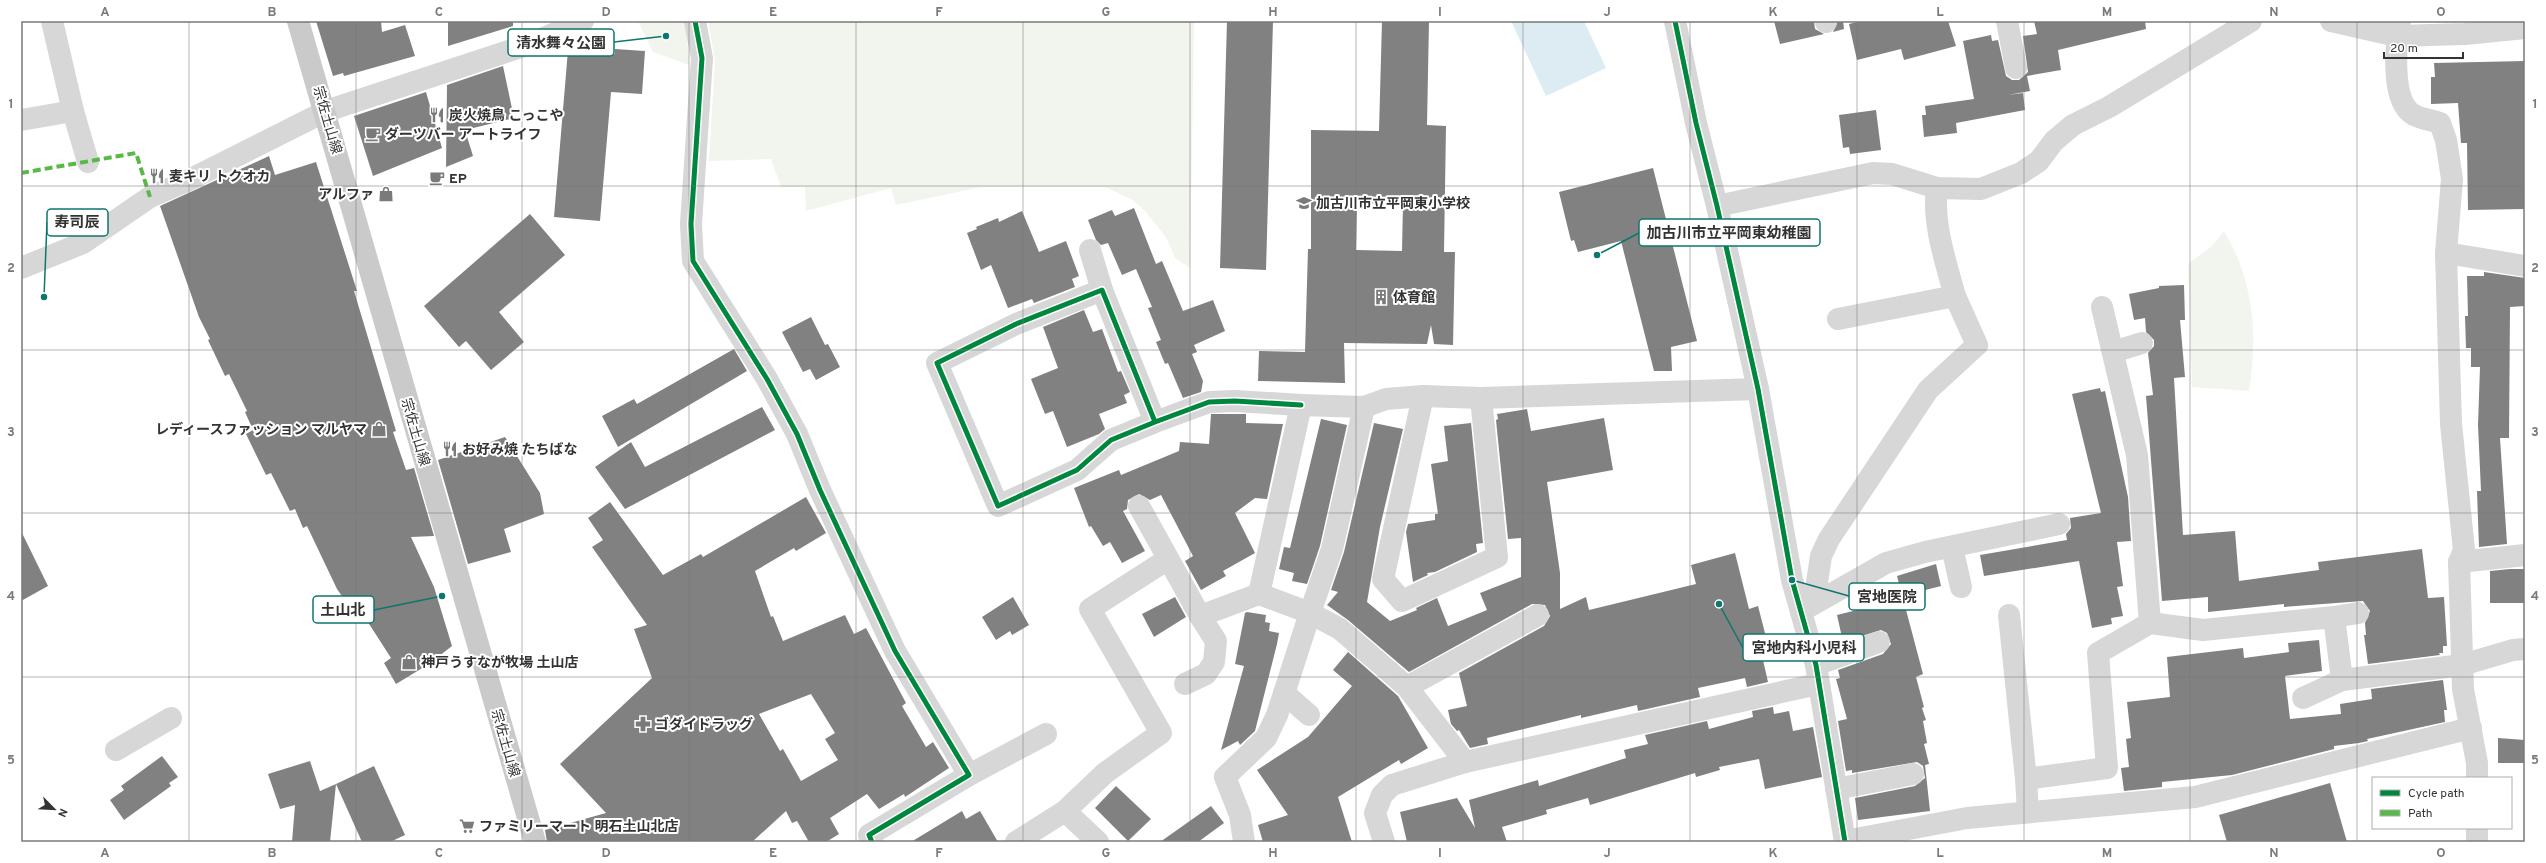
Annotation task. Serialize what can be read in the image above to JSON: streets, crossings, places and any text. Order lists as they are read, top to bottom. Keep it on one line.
{"streets":{"main road":["宗佐土山線"]},"places":{"other":["清水舞々公園","加古川市立平岡東幼稚園","寿司辰","宮地医院","土山北","宮地内科小児科"],"restaurant":["炭火焼鳥 こっこや","麦キリ トクオカ","お好み焼 たちばな"],"cafe":["ダーツバー アートライフ","EP"],"shop":["アルファ","レディースファッション マルヤマ","神戸うすなが牧場 土山店"],"school or university":["加古川市立平岡東小学校"],"building":["体育館"],"pharmacy":["ゴダイドラッグ"],"supermarket":["ファミリーマート 明石土山北店"]},"legend":["Cycle path","Path"],"scale_bar":"20 m","north":"bottom right","grid":{"columns":["A","B","C","D","E","F","G","H","I","J","K","L","M","N","O"],"rows":["1","2","3","4","5"]}}
